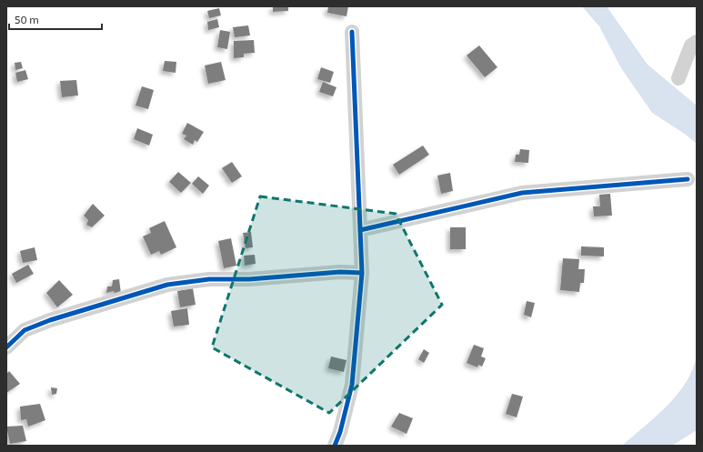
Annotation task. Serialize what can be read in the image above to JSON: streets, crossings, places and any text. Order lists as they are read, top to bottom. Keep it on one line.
{"scale_bar":"50 m"}
